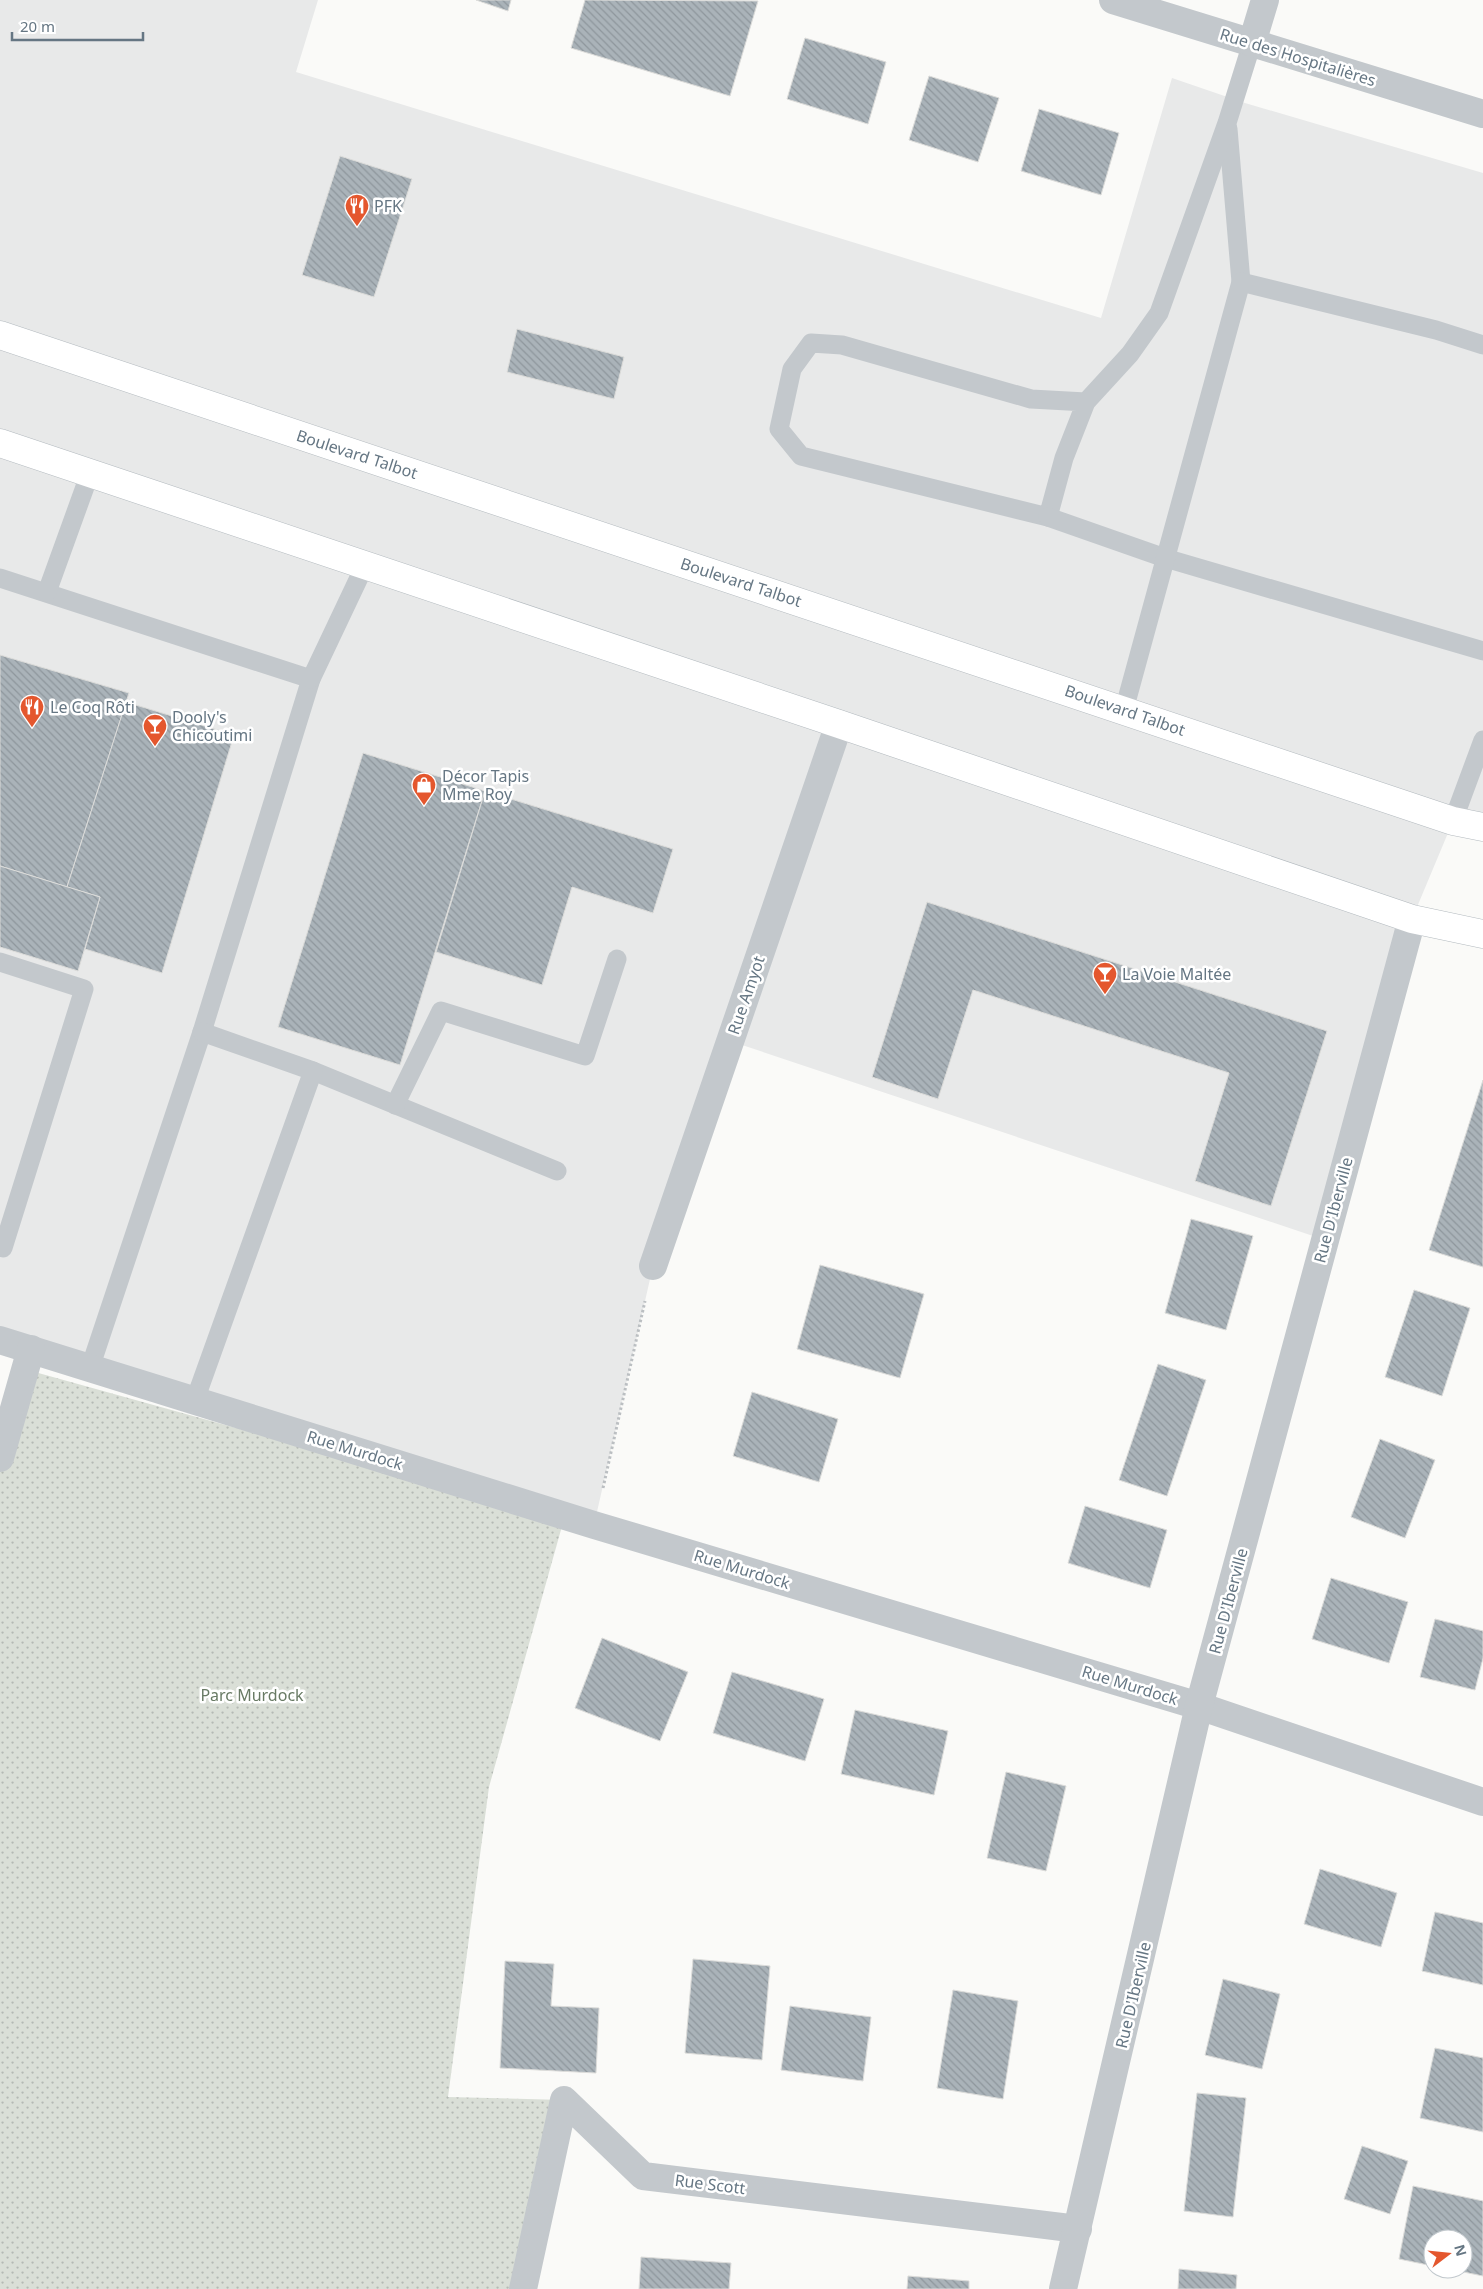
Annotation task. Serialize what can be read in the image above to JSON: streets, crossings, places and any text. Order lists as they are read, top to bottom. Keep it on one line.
{"streets":{"main road":["Boulevard Talbot"],"street":["Rue des Hospitalières","Rue Amyot","Rue D'Iberville","Rue Murdock","Rue Scott"]},"crossings":[["Rue D'Iberville","Rue Murdock"],["Rue D'Iberville","Rue Scott"]],"parks":["Parc Murdock"],"places":{"restaurant":["PFK","Le Coq Rôti"],"bar":["Dooly's Chicoutimi","La Voie Maltée"],"shop":["Décor Tapis Mme Roy"]},"scale_bar":"20 m","north":"right"}
